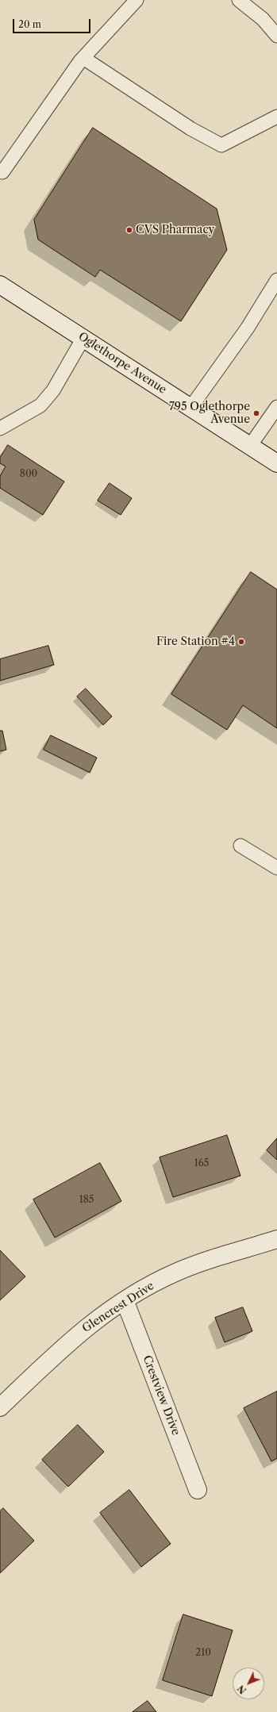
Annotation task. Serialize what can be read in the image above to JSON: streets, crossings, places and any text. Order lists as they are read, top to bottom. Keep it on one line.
{"streets":{"street":["Oglethorpe Avenue","Glencrest Drive","Crestview Drive"]},"crossings":[["Glencrest Drive","Crestview Drive"]],"places":["CVS Pharmacy","795 Oglethorpe Avenue","Fire Station #4"],"house_numbers":["800","165","185","210"],"scale_bar":"20 m","north":"bottom left"}
